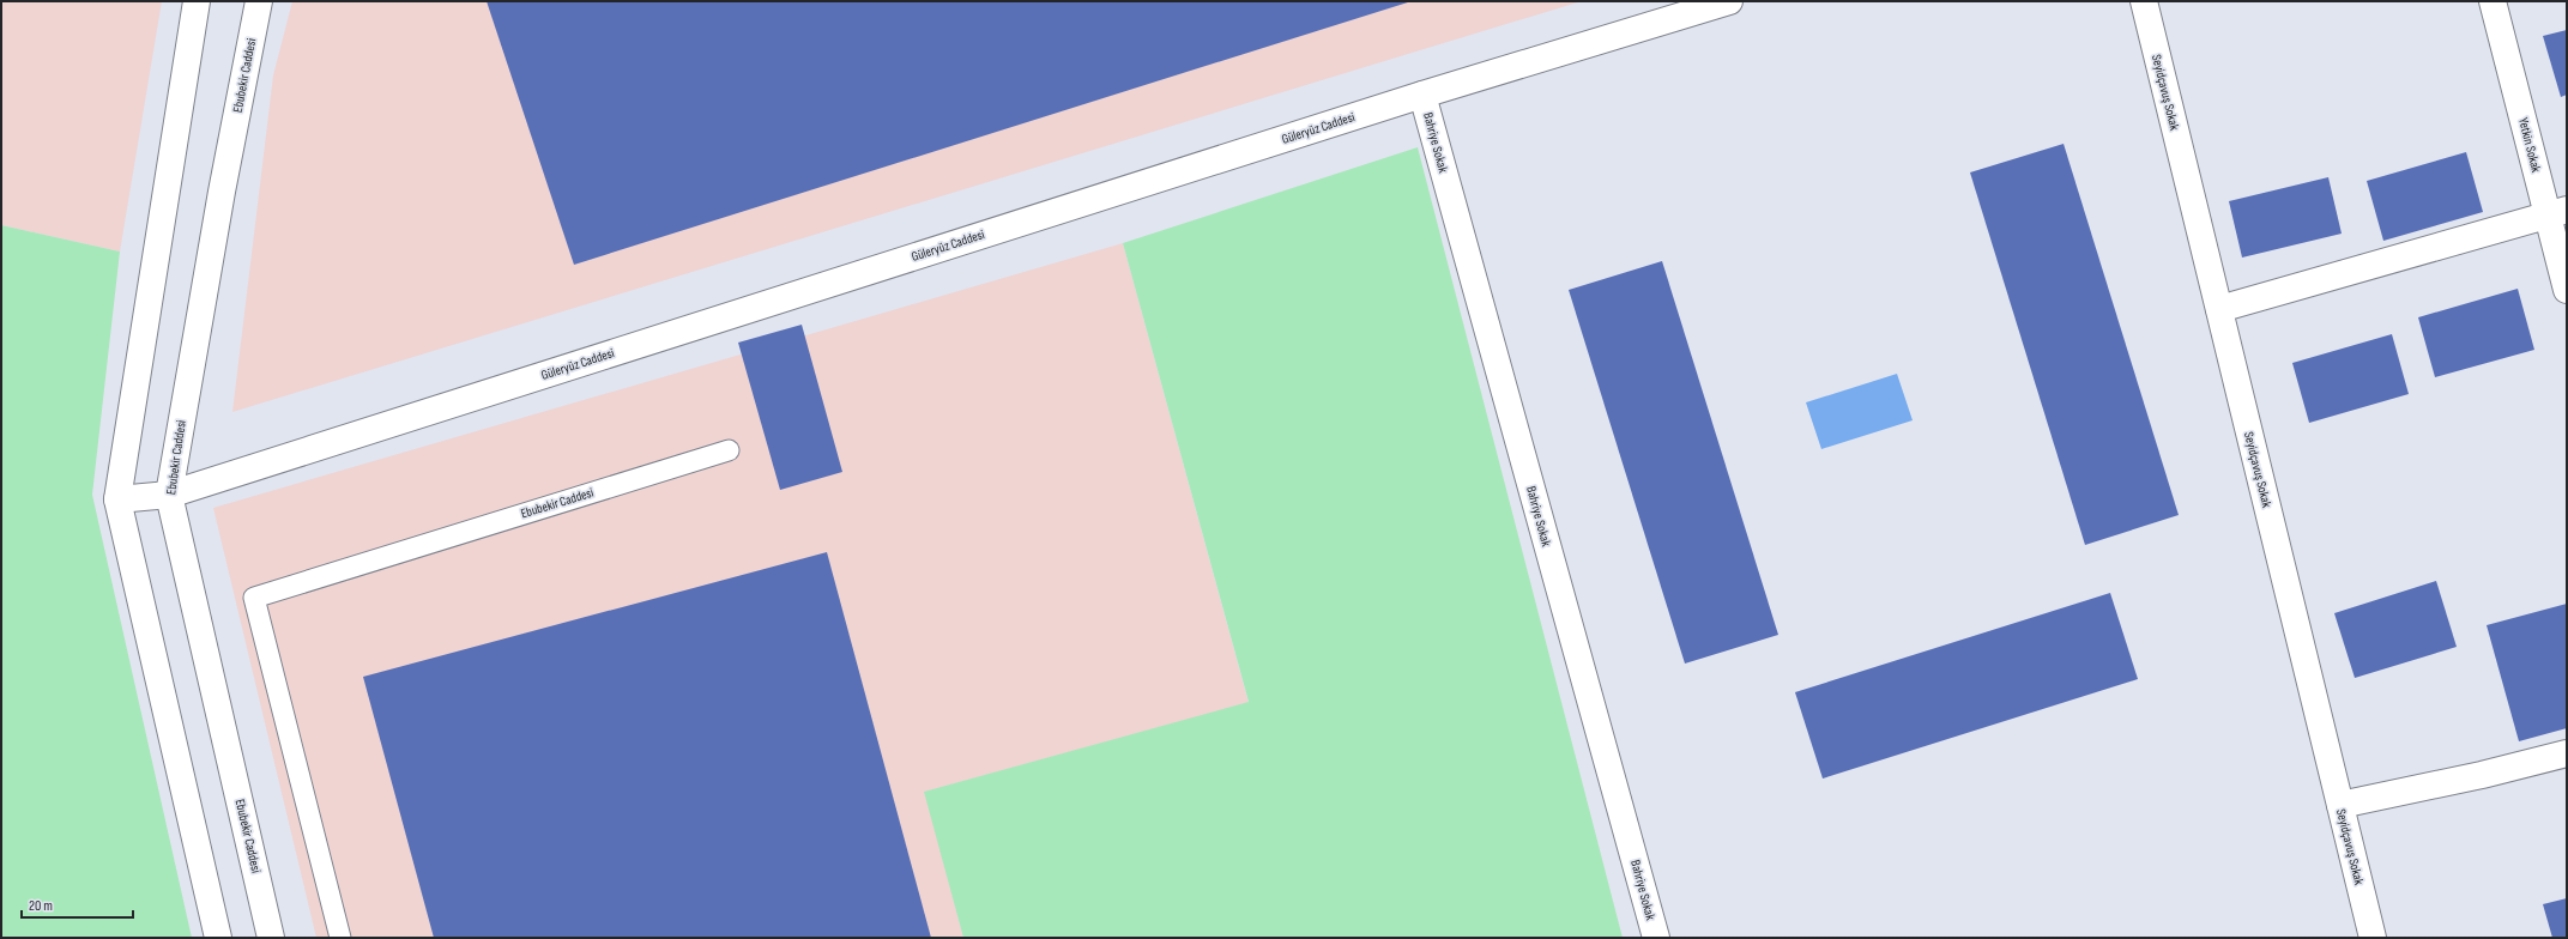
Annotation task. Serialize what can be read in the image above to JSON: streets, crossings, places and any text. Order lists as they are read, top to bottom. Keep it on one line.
{"streets":{"street":["Ebubekir Caddesi","Seyidçavuş Sokak","Güleryüz Caddesi","Bahriye Sokak","Yetkin Sokak"]},"crossings":[["Ebubekir Caddesi","Güleryüz Caddesi"],["Güleryüz Caddesi","Bahriye Sokak"]],"scale_bar":"20 m"}
